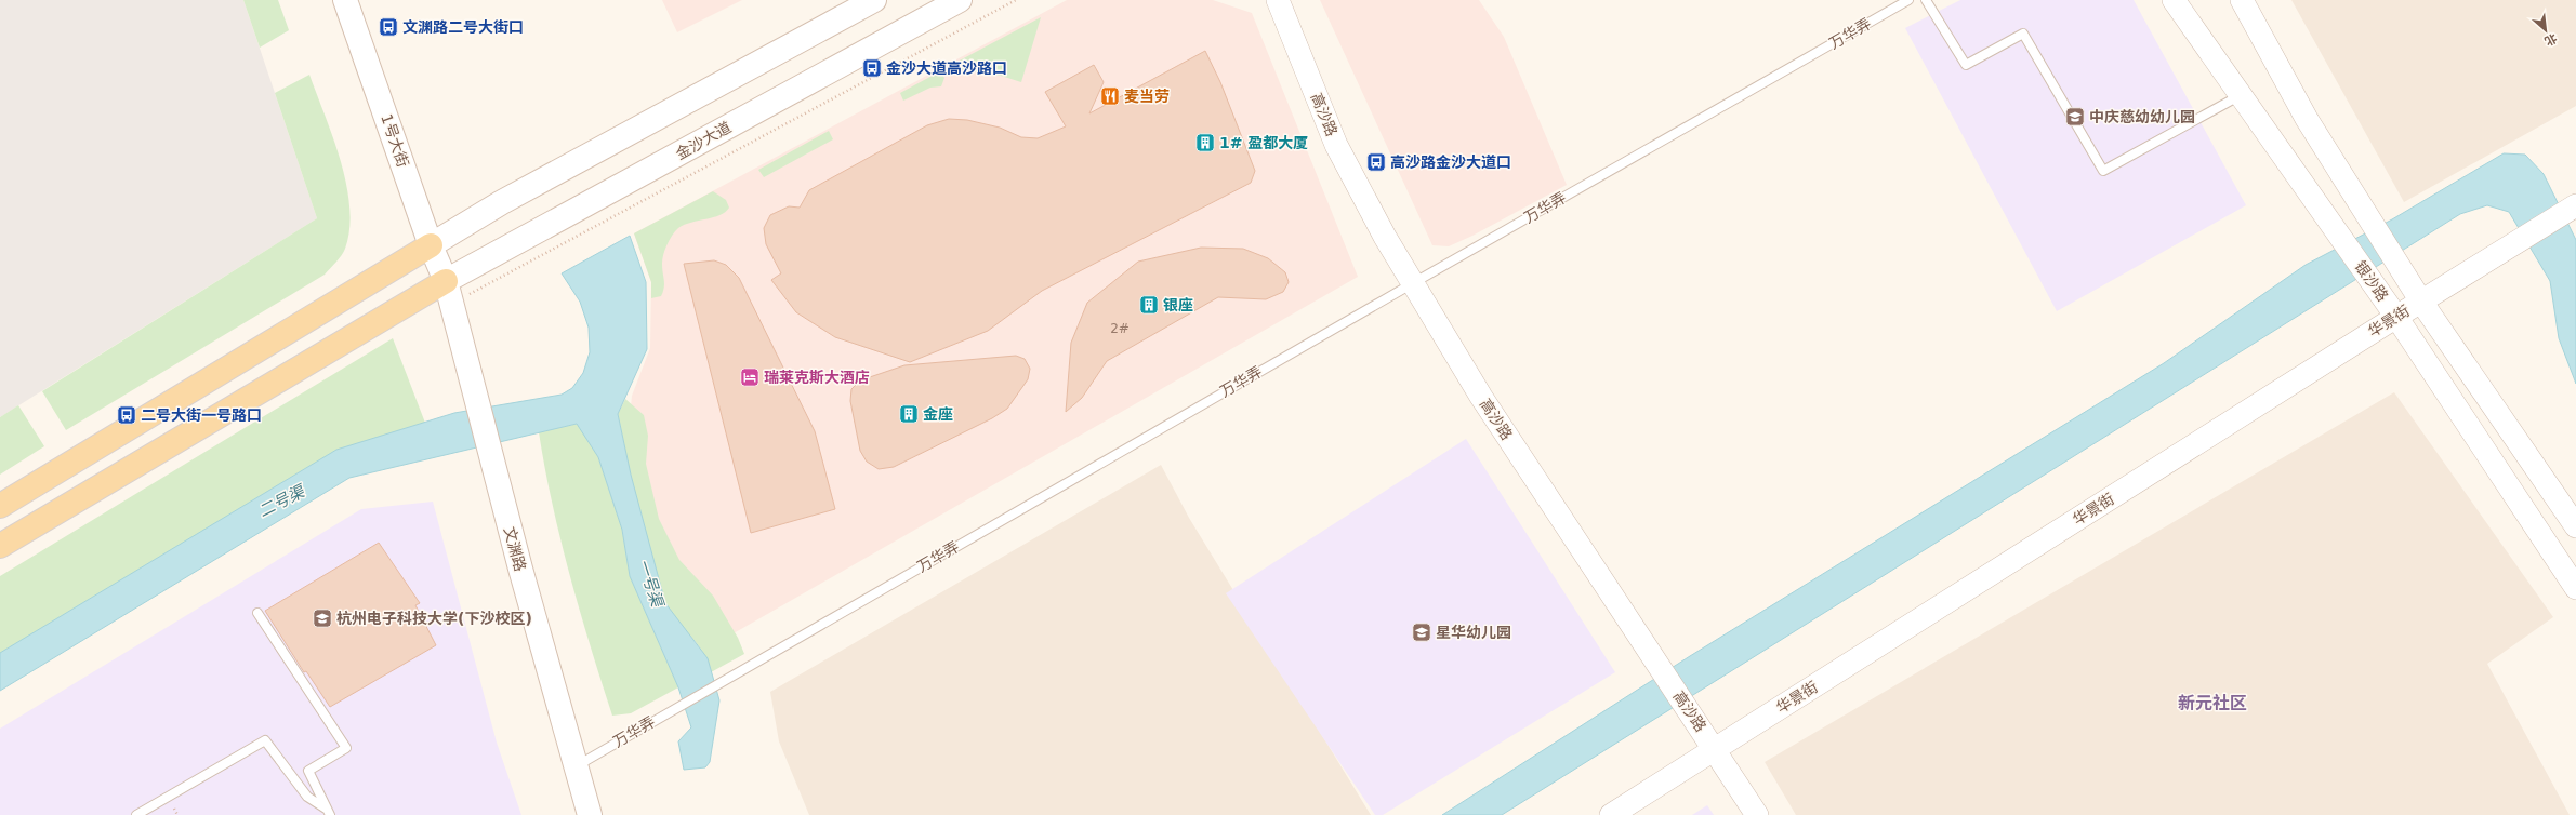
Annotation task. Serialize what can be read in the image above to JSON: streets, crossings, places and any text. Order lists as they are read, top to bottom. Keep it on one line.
{"streets":{"main road":["1号大街","金沙大道","文渊路"],"street":["高沙路","银沙路","华景街"],"lane":["万华弄"]},"crossings":[["万华弄","高沙路"],["万华弄","文渊路"],["高沙路","华景街"],["1号大街","金沙大道"],["1号大街","文渊路"],["金沙大道","文渊路"],["银沙路","华景街"]],"districts":["新元社区"],"water":["二号渠","一号渠"],"places":{"bus stop":["文渊路二号大街口","金沙大道高沙路口","高沙路金沙大道口","二号大街一号路口"],"restaurant":["麦当劳"],"school or university":["中庆慈幼幼儿园","杭州电子科技大学(下沙校区)","星华幼儿园"],"building":["1# 盈都大厦","银座","金座"],"hotel":["瑞莱克斯大酒店"]},"house_numbers":["2#"],"north":"bottom right"}
